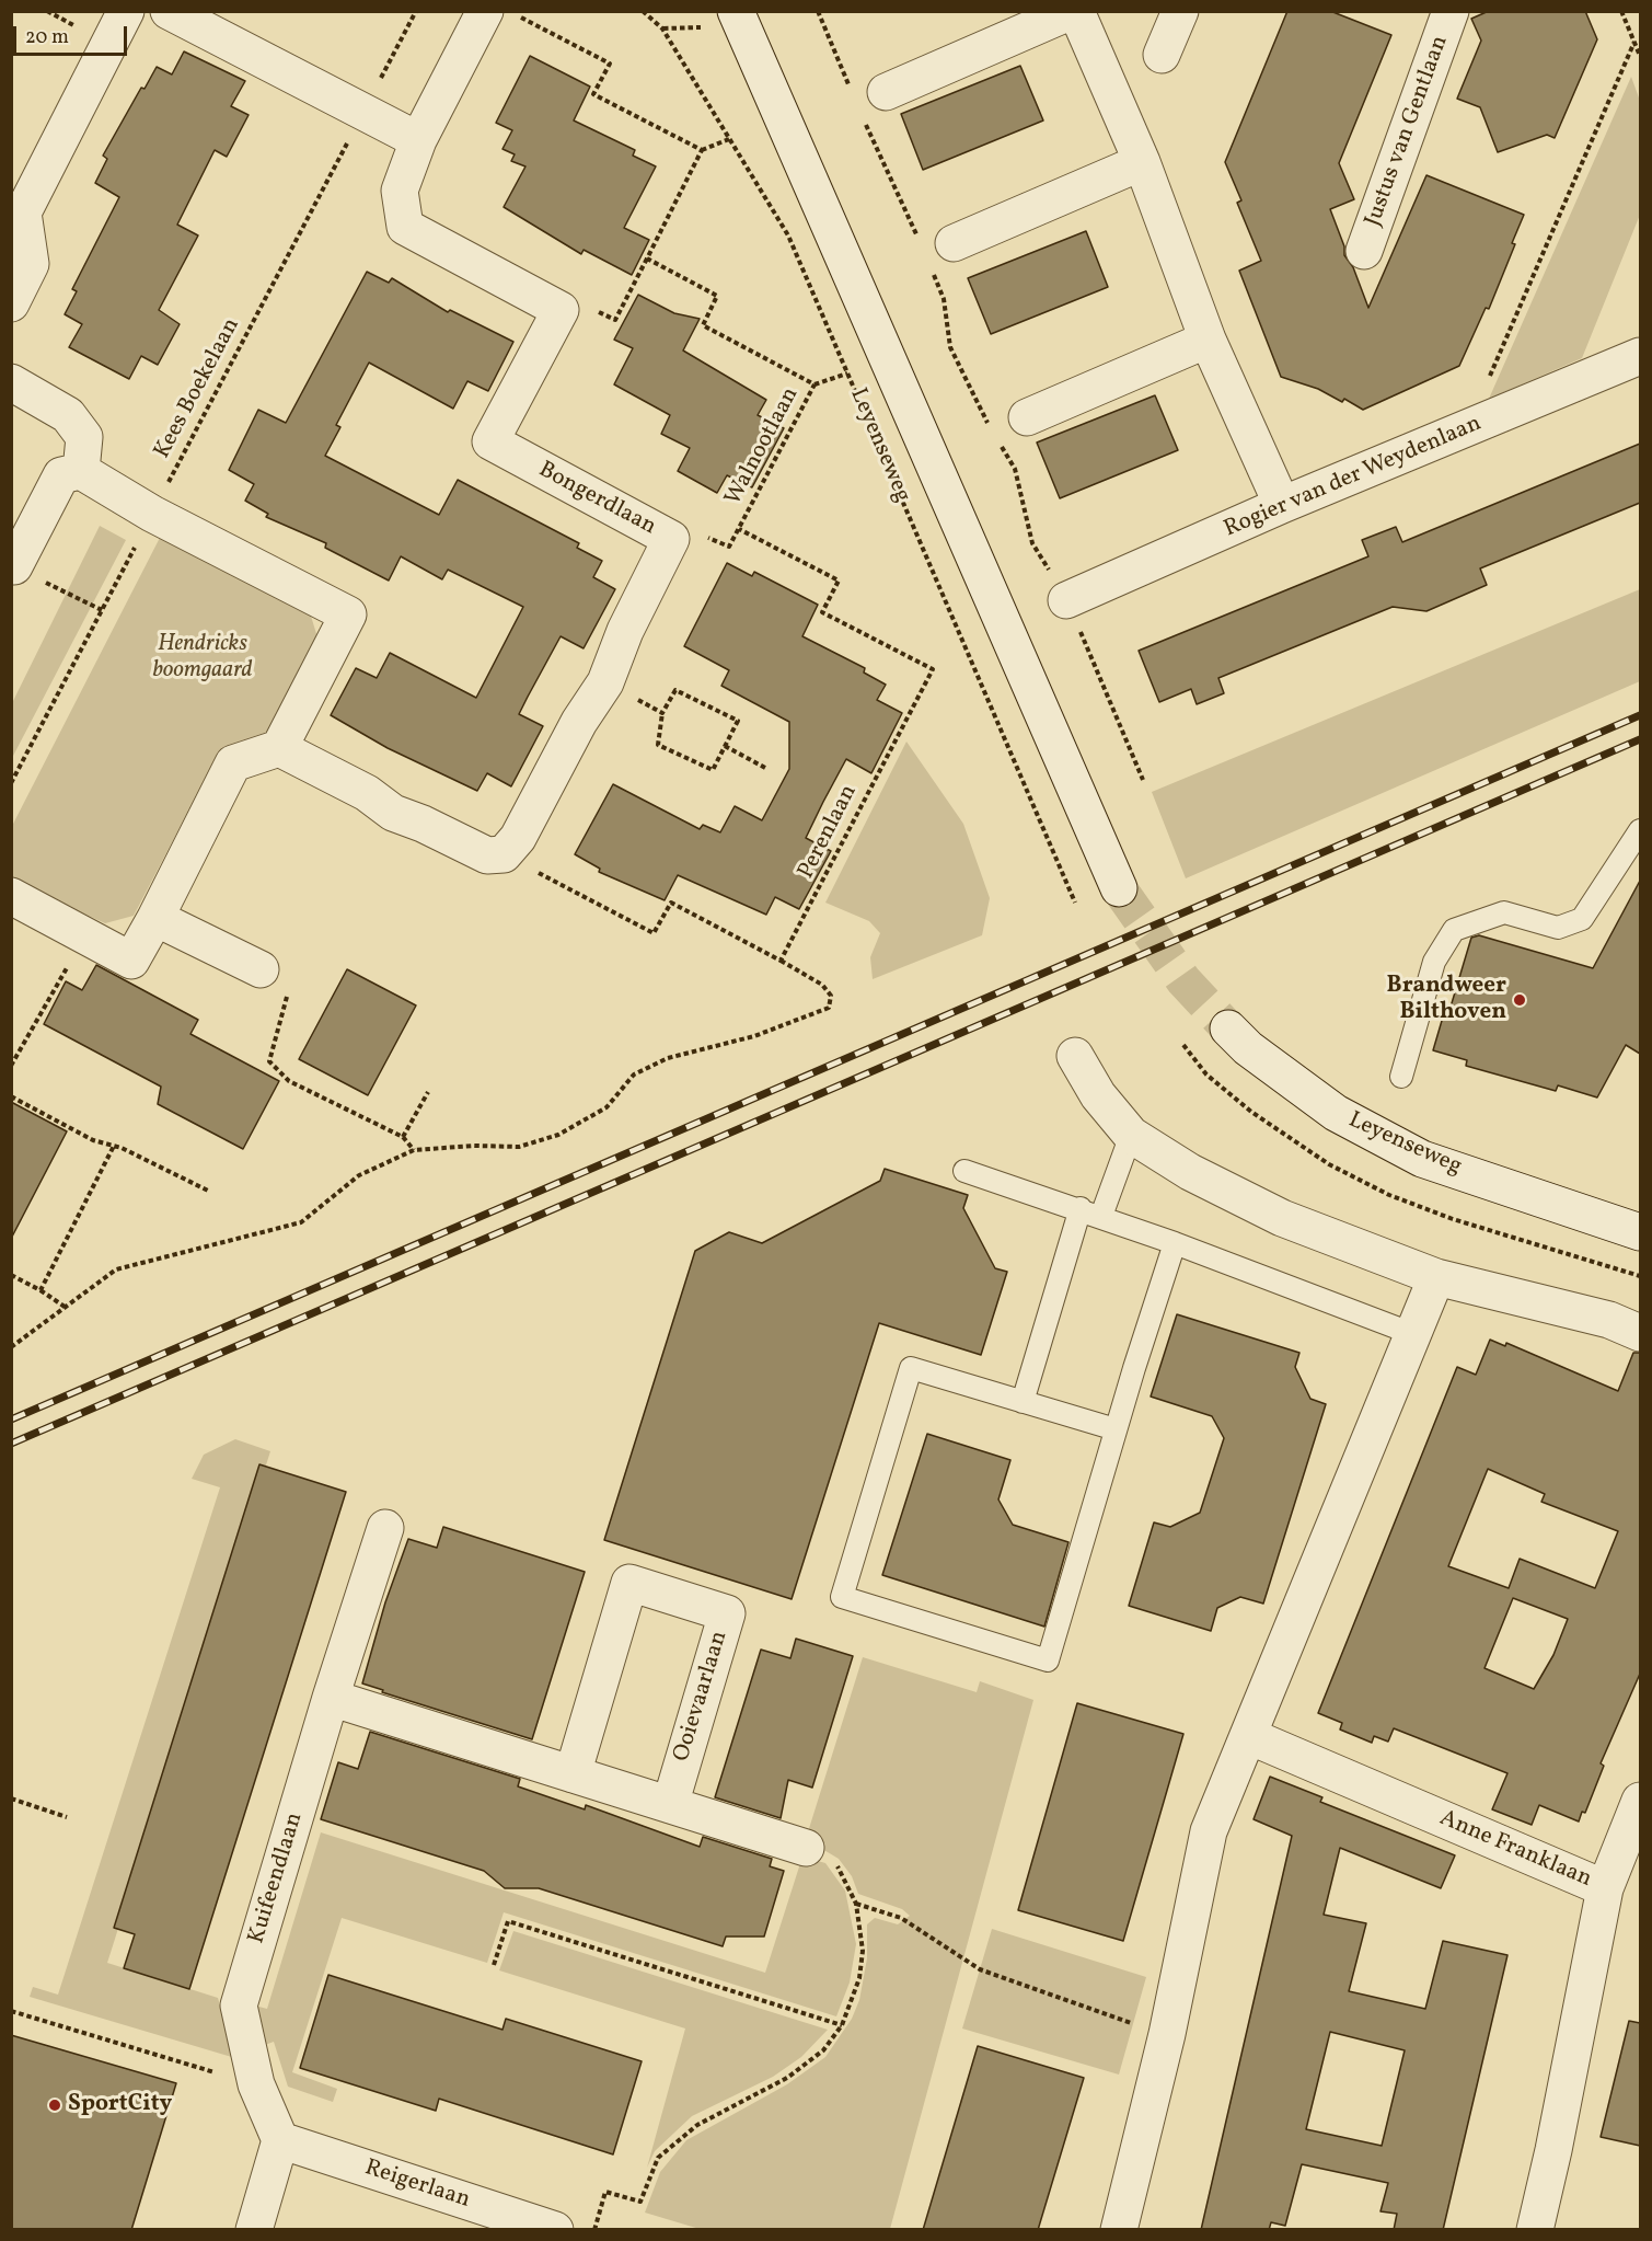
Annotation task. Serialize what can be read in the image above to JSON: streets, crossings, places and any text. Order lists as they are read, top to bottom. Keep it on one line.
{"streets":{"street":["Justus van Gentlaan","Leyenseweg","Rogier van der Weydenlaan","Bongerdlaan","Ooievaarlaan","Anne Franklaan","Kuifeendlaan","Reigerlaan"],"path":["Kees Boekelaan","Walnootlaan","Perenlaan"]},"crossings":[["Walnootlaan","Perenlaan"],["Kuifeendlaan","Reigerlaan"]],"parks":["Hendricks boomgaard"],"places":["Brandweer Bilthoven","SportCity"],"scale_bar":"20 m"}
